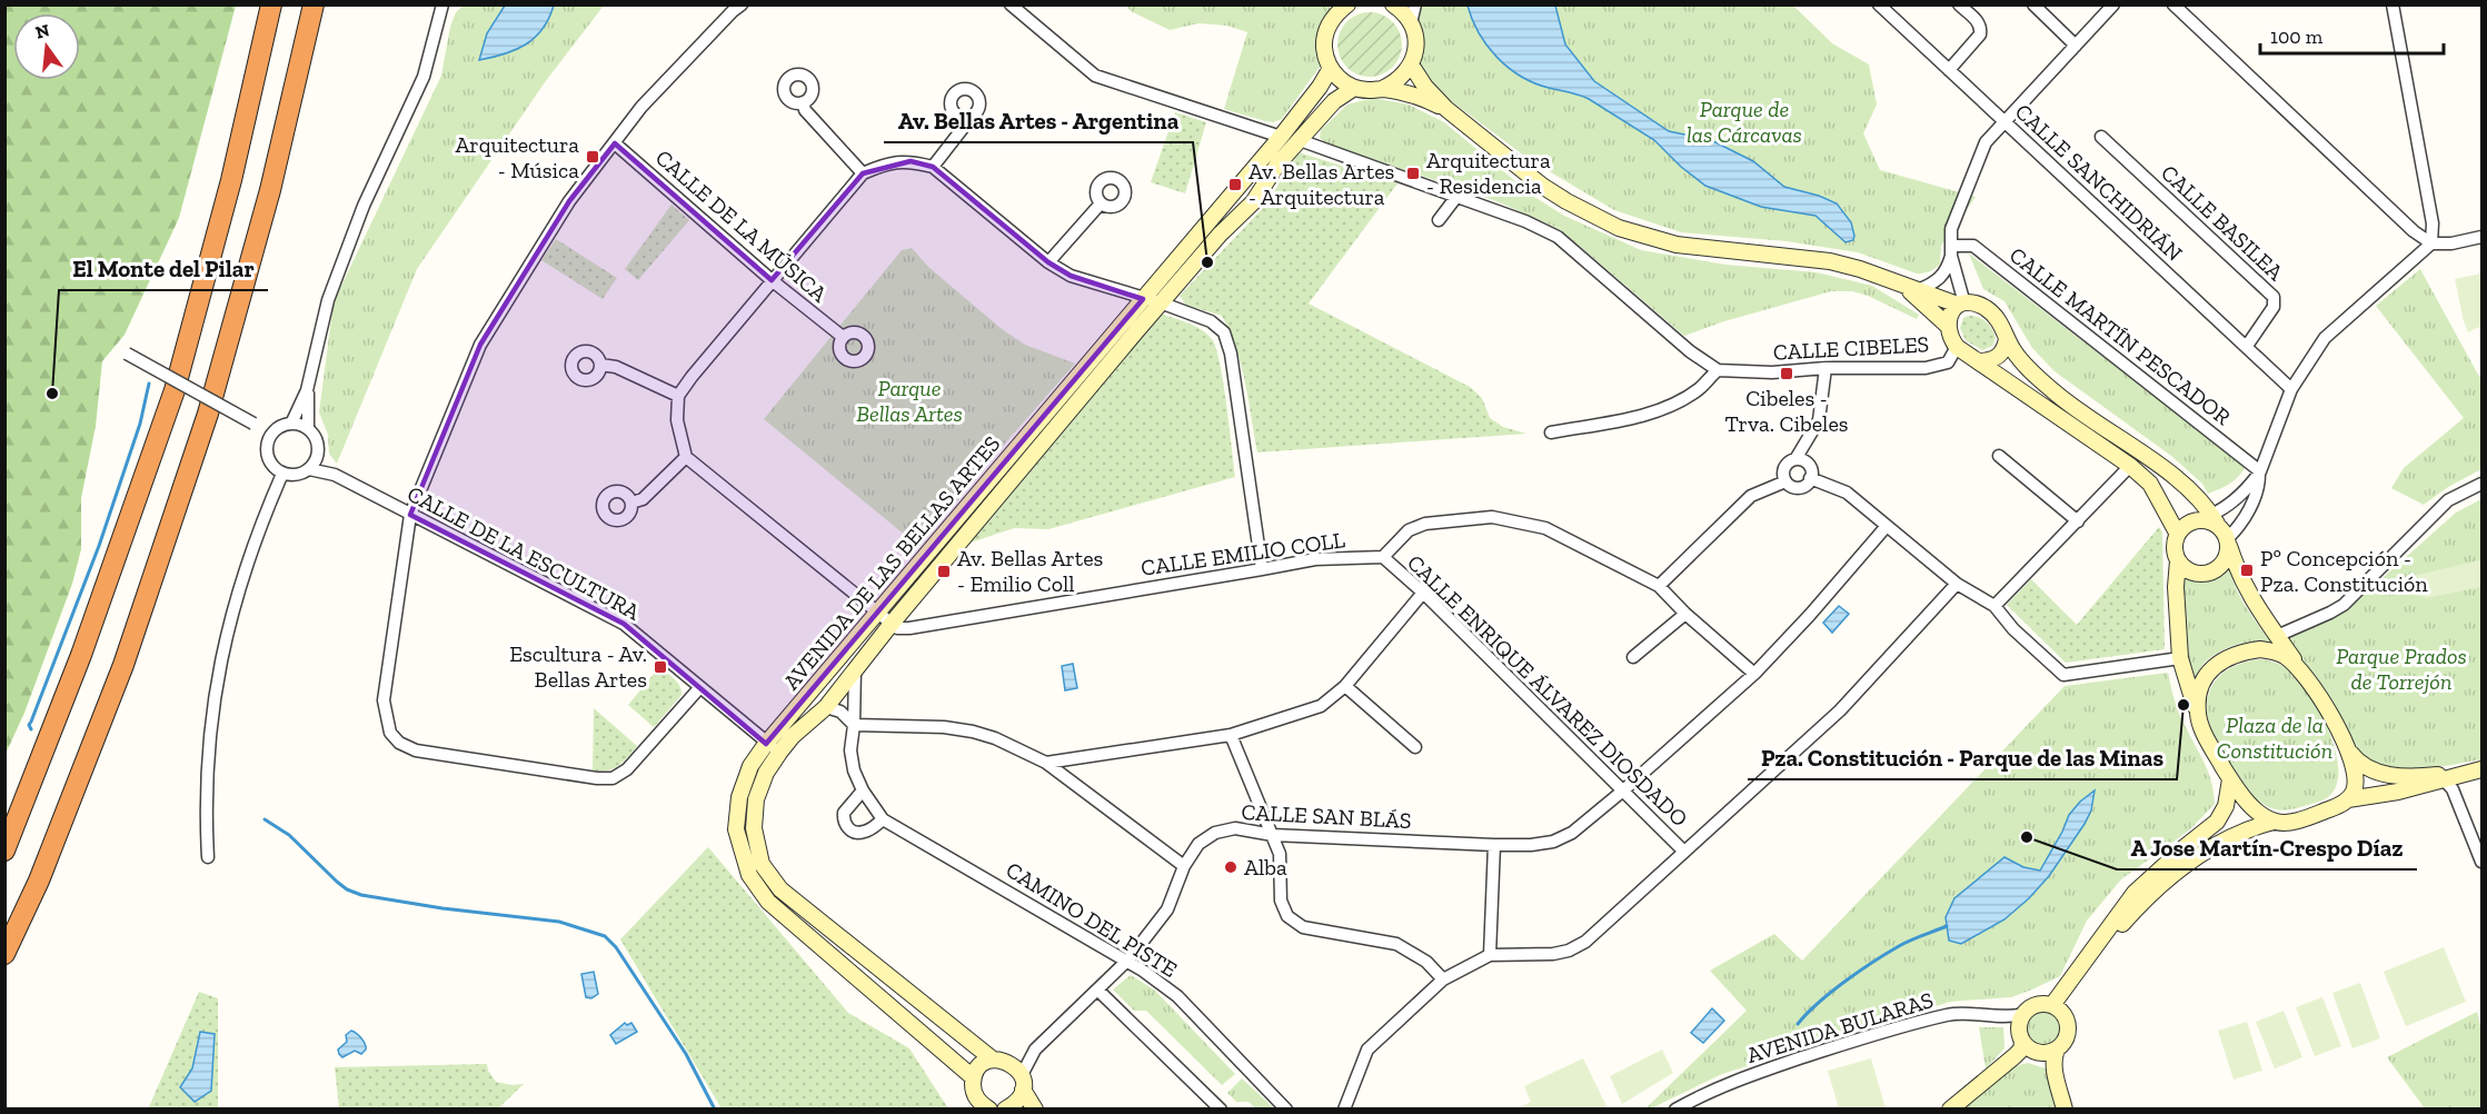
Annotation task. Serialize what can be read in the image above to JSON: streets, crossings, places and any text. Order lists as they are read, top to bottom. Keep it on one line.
{"streets":{"main road":["AVENIDA DE LAS BELLAS ARTES"],"street":["CALLE SANCHIDRIÁN","CALLE BASILEA","CALLE DE LA MÚSICA","CALLE MARTÍN PESCADOR","CALLE CIBELES","CALLE DE LA ESCULTURA","CALLE EMILIO COLL","CALLE ENRIQUE ÁLVAREZ DIOSDADO","CALLE SAN BLÁS","CAMINO DEL PISTE","AVENIDA BULARAS"]},"crossings":[["CALLE SANCHIDRIÁN","CALLE BASILEA"],["CALLE DE LA ESCULTURA","AVENIDA DE LAS BELLAS ARTES"],["CALLE EMILIO COLL","AVENIDA DE LAS BELLAS ARTES"],["CALLE EMILIO COLL","CALLE ENRIQUE ÁLVAREZ DIOSDADO"],["AVENIDA DE LAS BELLAS ARTES","CAMINO DEL PISTE"],["CALLE ENRIQUE ÁLVAREZ DIOSDADO","CALLE SAN BLÁS"],["CALLE SAN BLÁS","CAMINO DEL PISTE"]],"parks":["Parque de las Cárcavas","Parque Bellas Artes","Parque Prados de Torrejón","Plaza de la Constitución"],"places":{"transit":["Arquitectura - Música","Arquitectura - Residencia","Av. Bellas Artes - Arquitectura","Cibeles - Trva. Cibeles","Pº Concepción - Pza. Constitución","Av. Bellas Artes - Emilio Coll","Escultura - Av. Bellas Artes"],"other":["Av. Bellas Artes - Argentina","El Monte del Pilar","Pza. Constitución - Parque de las Minas","A Jose Martín-Crespo Díaz","Alba"]},"scale_bar":"100 m","north":"top"}
